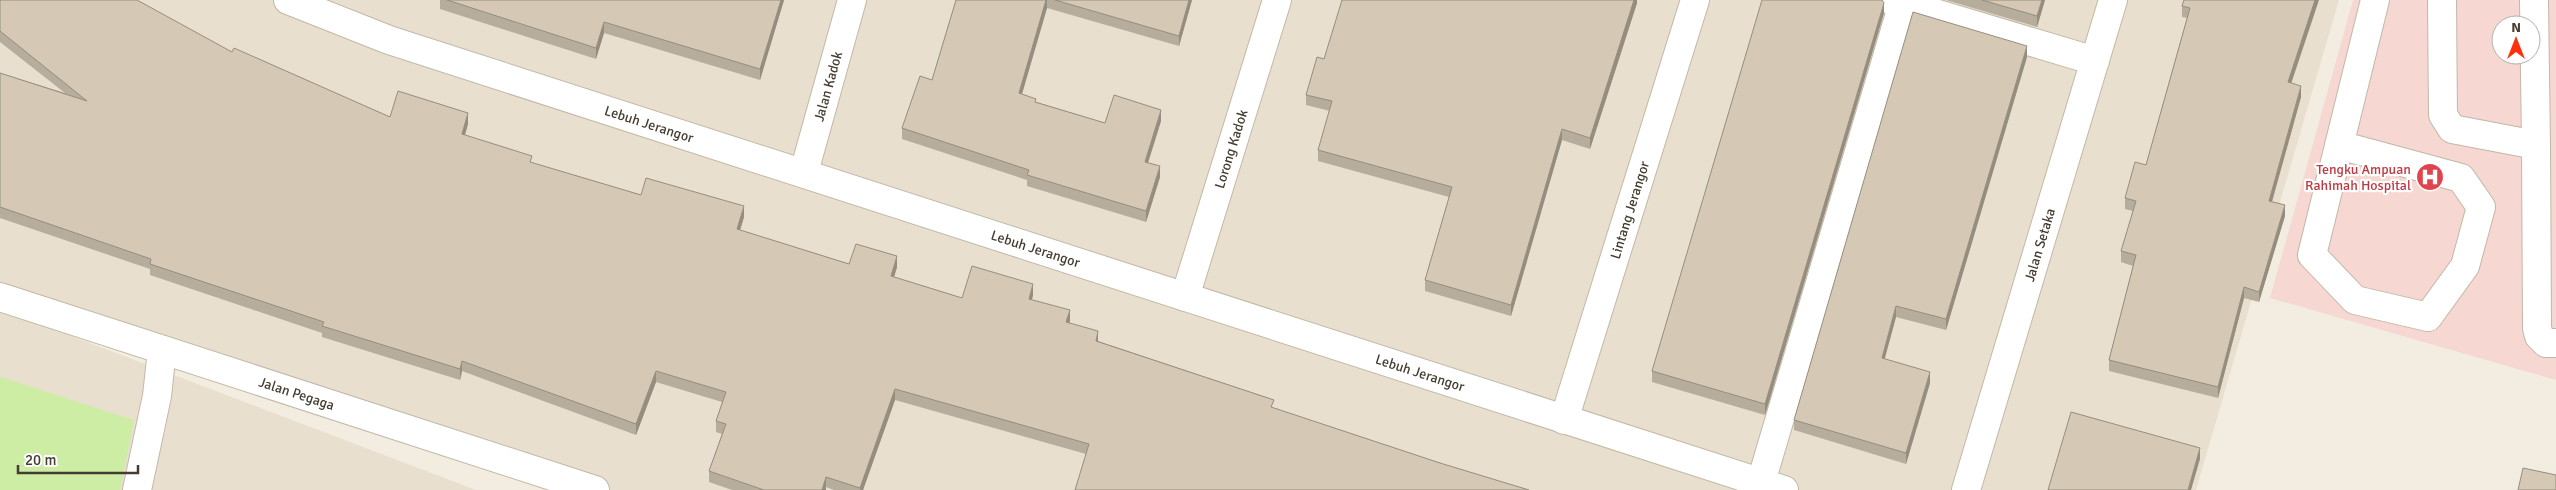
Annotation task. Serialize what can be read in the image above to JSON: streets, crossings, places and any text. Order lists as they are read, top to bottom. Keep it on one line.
{"streets":{"street":["Jalan Kadok","Lebuh Jerangor","Lorong Kadok","Lintang Jerangor","Jalan Setaka","Jalan Pegaga"]},"crossings":[["Jalan Kadok","Lebuh Jerangor"],["Lebuh Jerangor","Lorong Kadok"],["Lebuh Jerangor","Lintang Jerangor"]],"places":{"hospital":["Tengku Ampuan Rahimah Hospital"]},"scale_bar":"20 m","north":"top"}
